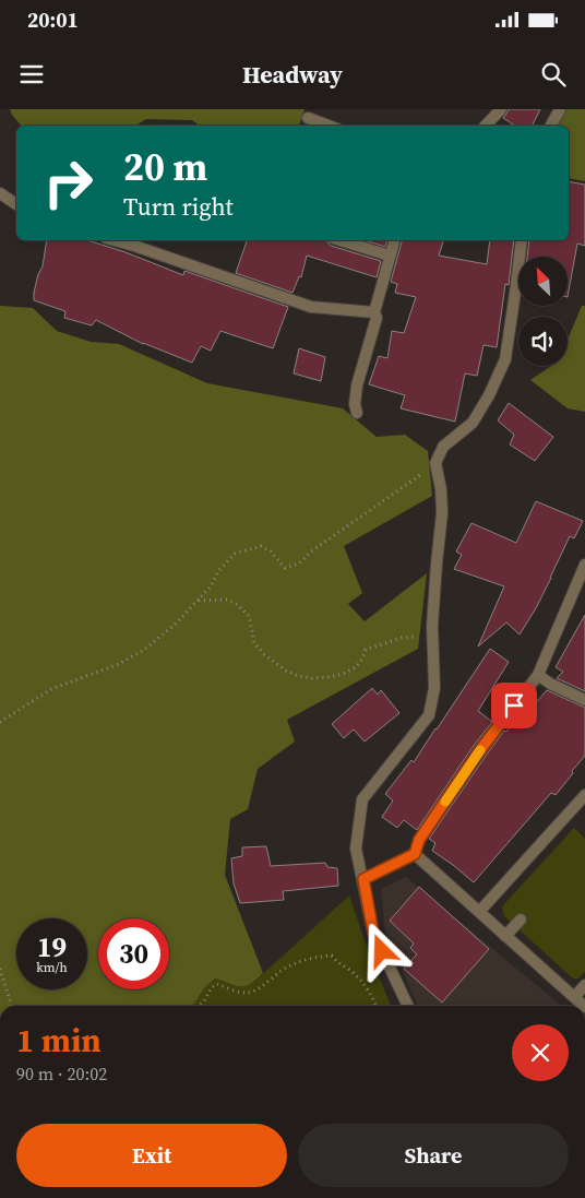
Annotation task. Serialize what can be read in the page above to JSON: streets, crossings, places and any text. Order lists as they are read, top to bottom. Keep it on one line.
{"north":"top left","page":{"status":"20:01","header":"Headway","turn":["20 m","Turn right"],"speed":"19 km/h","limit":"30","heading":["1 min","90 m · 20:02"],"buttons":["Exit","Share"]}}
